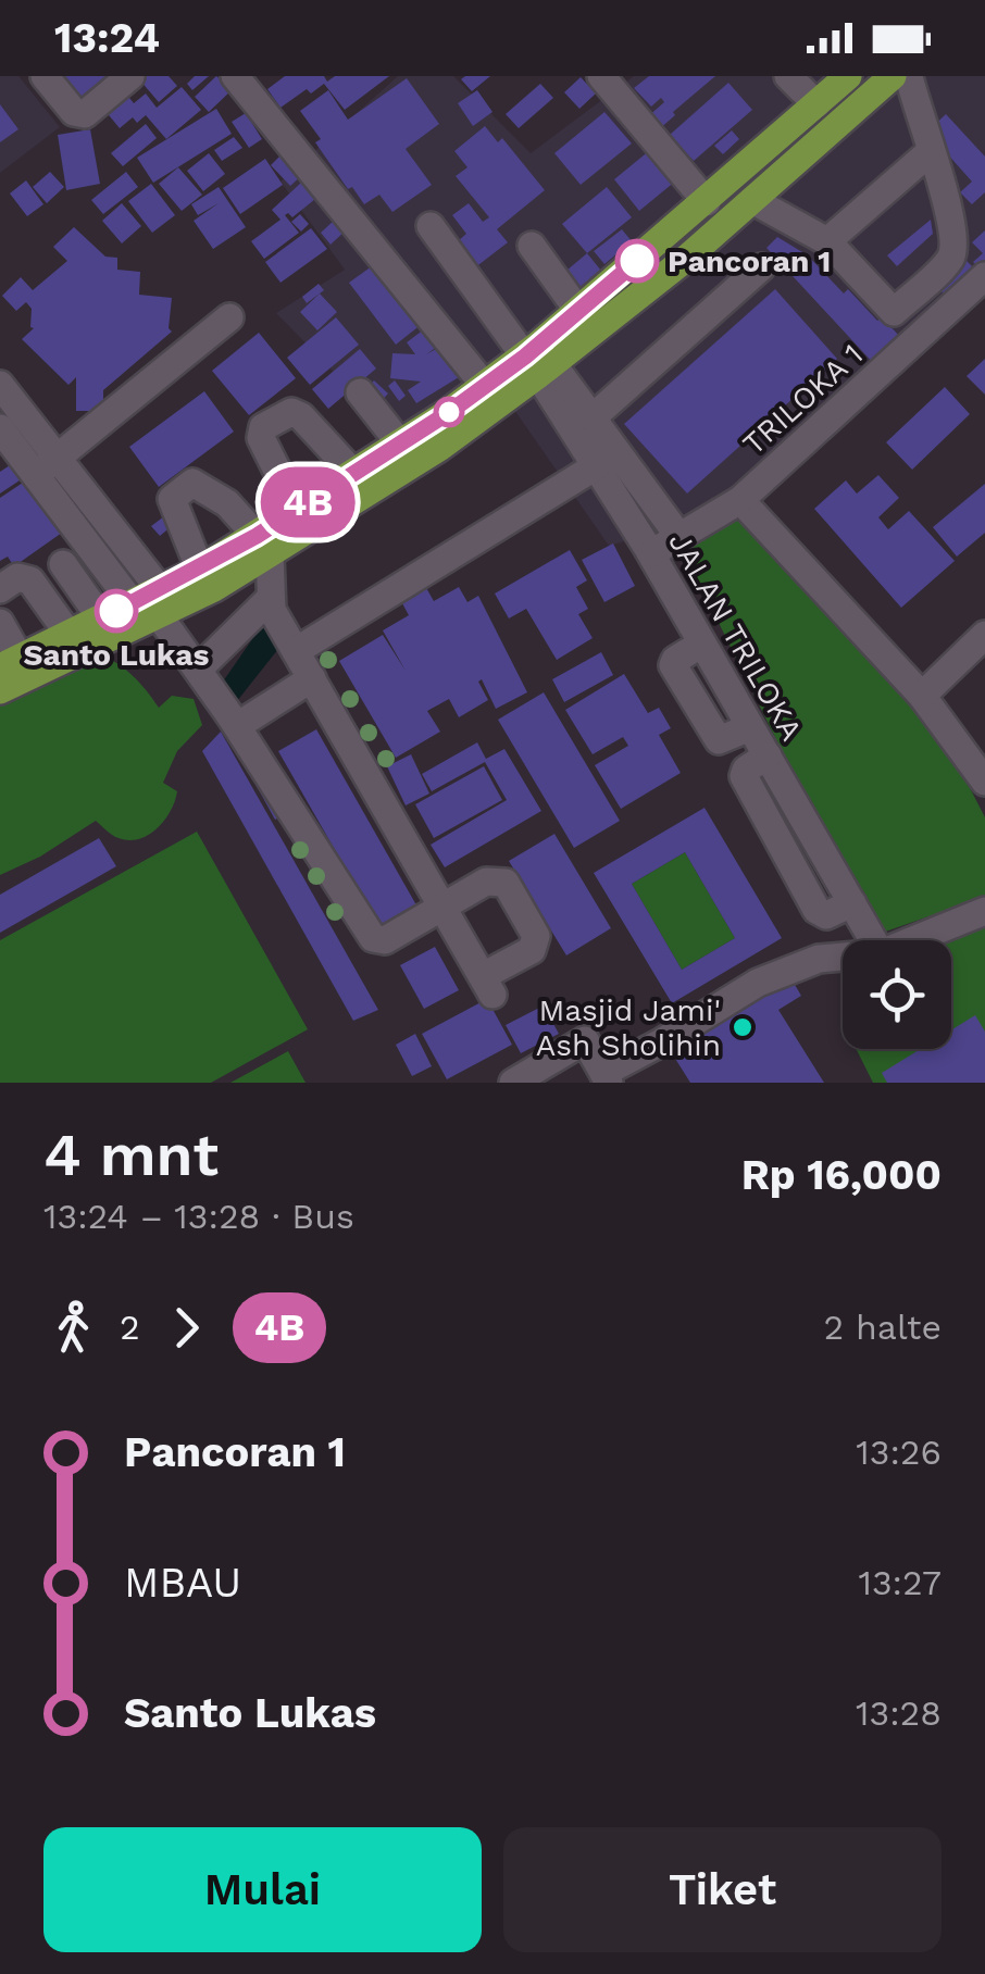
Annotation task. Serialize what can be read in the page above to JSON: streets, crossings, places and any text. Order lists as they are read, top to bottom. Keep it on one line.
{"streets":{"street":["TRILOKA 1","JALAN TRILOKA"]},"crossings":[["TRILOKA 1","JALAN TRILOKA"]],"places":["Pancoran 1","Santo Lukas","Masjid Jami' Ash Sholihin"],"lines":["bus line 4B"],"page":{"status":"13:24","on_map":"4B","heading":["4 mnt","13:24 – 13:28 · Bus","Rp 16,000"],"legs":["2","4B","2 halte"],"list":[{"name":"Pancoran 1","value":"13:26"},{"name":"MBAU","value":"13:27"},{"name":"Santo Lukas","value":"13:28"}],"buttons":["Mulai","Tiket"]}}
